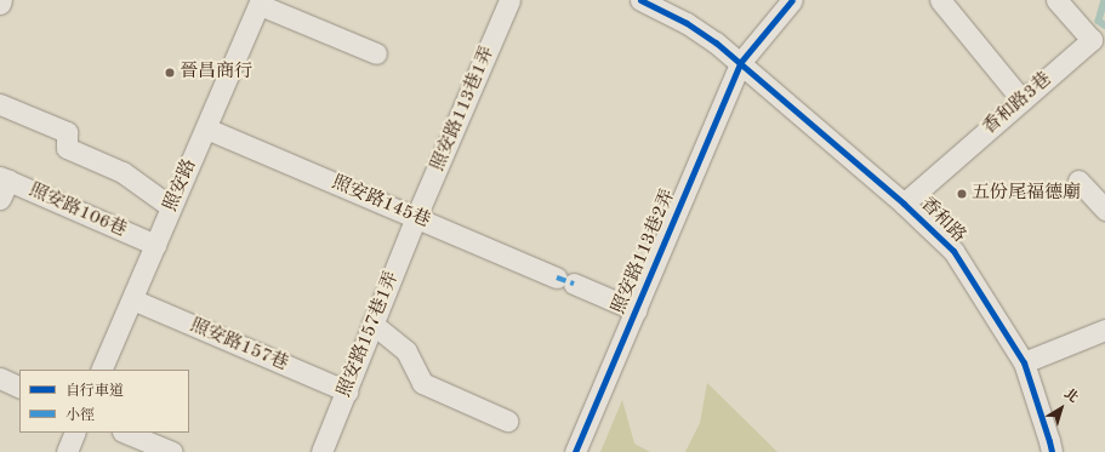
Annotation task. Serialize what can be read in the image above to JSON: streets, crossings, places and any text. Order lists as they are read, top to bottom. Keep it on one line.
{"streets":{"street":["香和路3巷","照安路113巷1弄","照安路","照安路145巷","照安路106巷","香和路","照安路113巷2弄","照安路157巷1弄","照安路157巷"]},"crossings":[["香和路3巷","香和路"],["照安路113巷1弄","照安路145巷"],["照安路113巷1弄","照安路157巷1弄"],["照安路","照安路145巷"],["照安路","照安路106巷"],["照安路","照安路157巷"],["照安路145巷","照安路113巷2弄"],["照安路145巷","照安路157巷1弄"],["香和路","照安路113巷2弄"],["照安路157巷1弄","照安路157巷"]],"places":["晉昌商行","五份尾福德廟"],"legend":["自行車道","小徑"],"north":"top right"}
